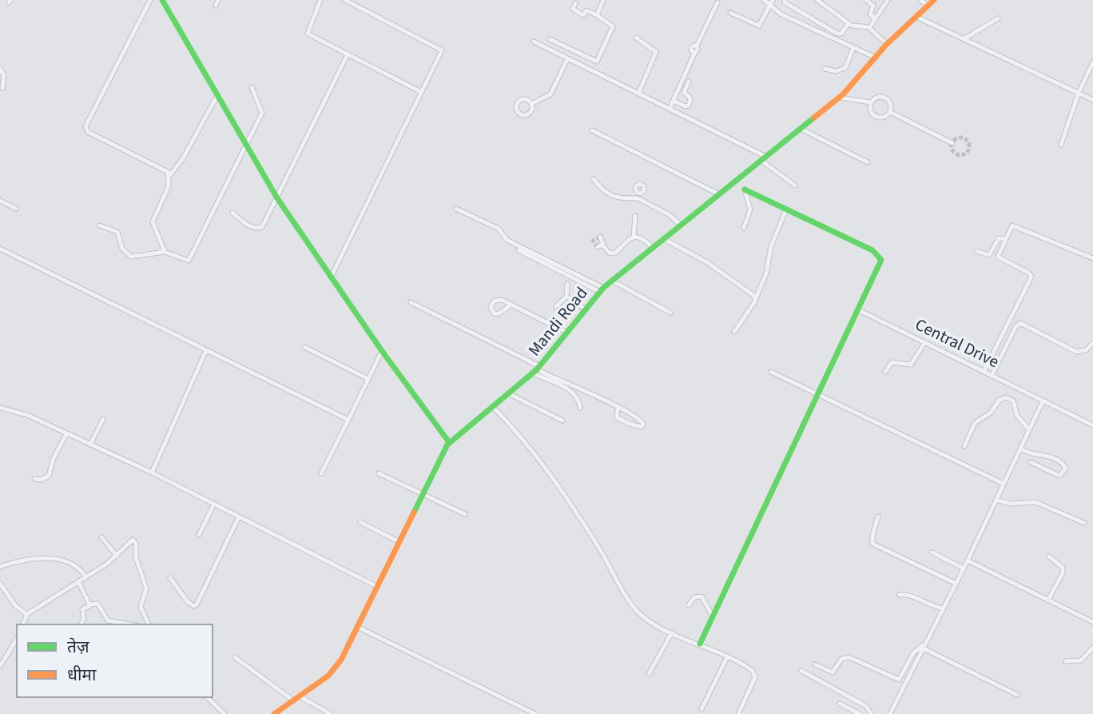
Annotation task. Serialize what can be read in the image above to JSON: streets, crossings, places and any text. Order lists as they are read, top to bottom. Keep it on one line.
{"streets":{"street":["Mandi Road","Central Drive"]},"legend":["तेज़","धीमा"]}
